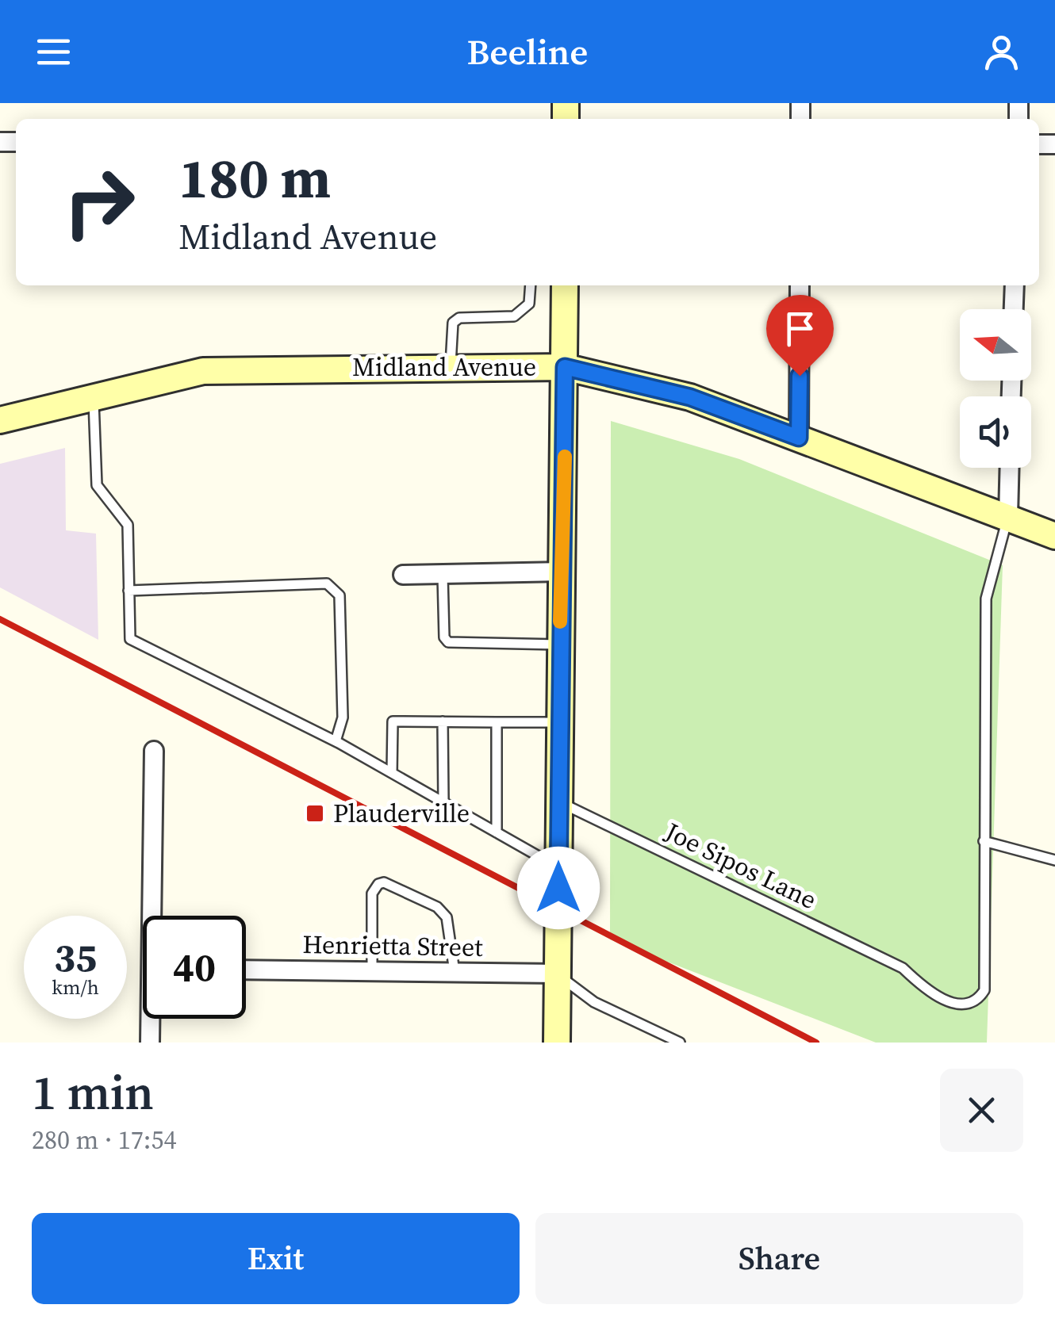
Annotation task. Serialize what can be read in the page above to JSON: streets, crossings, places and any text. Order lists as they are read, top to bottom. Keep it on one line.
{"streets":{"street":["Midland Avenue","Henrietta Street"],"lane":["Joe Sipos Lane"]},"places":{"transit":["Plauderville"]},"north":"left","page":{"header":"Beeline","turn":["180 m","Midland Avenue"],"speed":"35 km/h","limit":"40","heading":["1 min","280 m · 17:54"],"buttons":["Exit","Share"]}}
